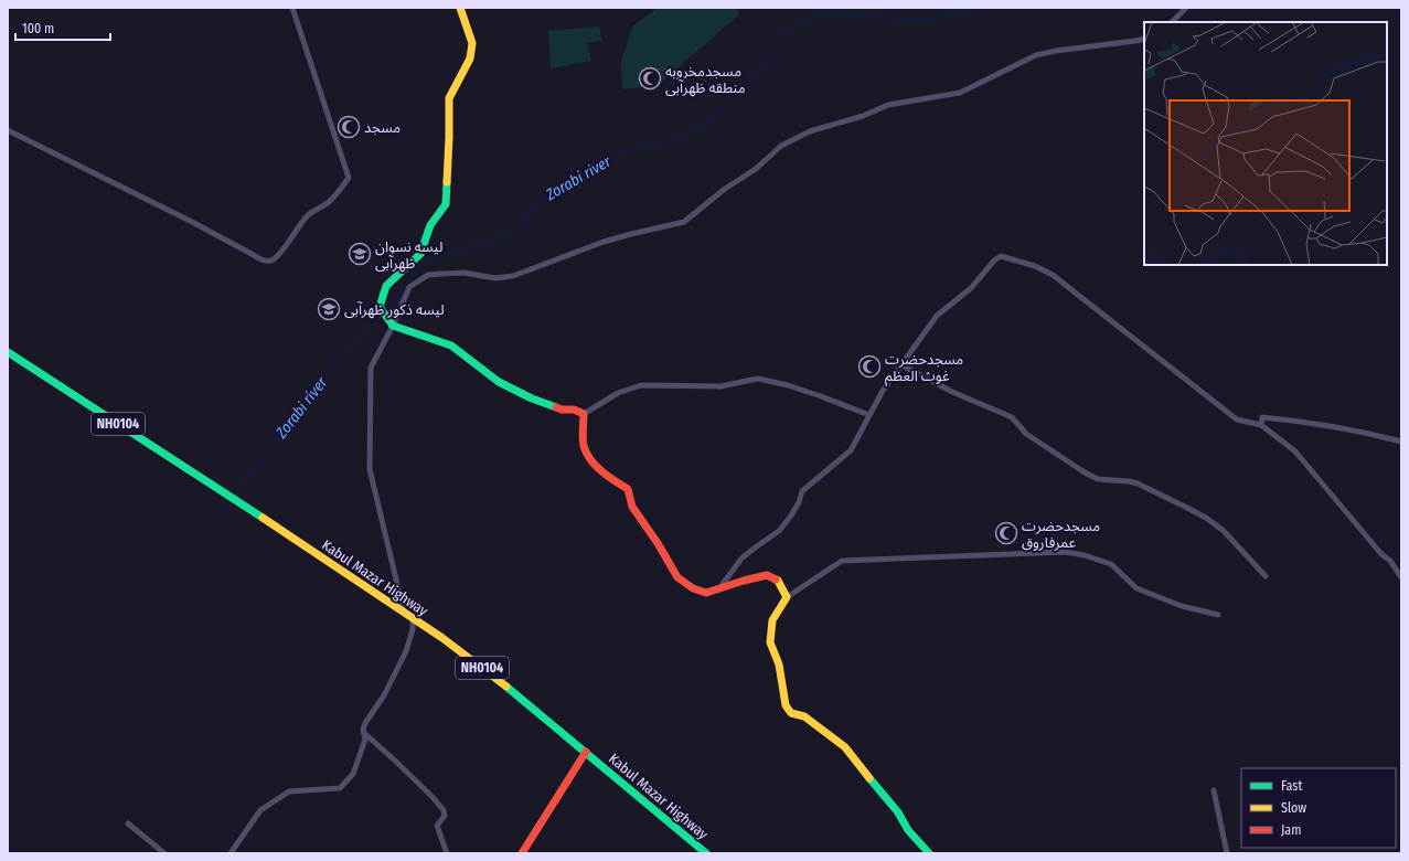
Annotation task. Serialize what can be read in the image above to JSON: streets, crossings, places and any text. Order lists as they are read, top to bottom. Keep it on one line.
{"streets":{"main road":["NH0104","Kabul Mazar Highway"]},"water":["Zorabi river"],"places":{"mosque":["مسجدمخروبه منطقه ظهرآبی","مسجد","مسجدحضرت غوث العظم","مسجدحضرت عمرفاروق"],"school or university":["لیسه نسوان ظهرآبی","لیسه ذکور ظهرآبی"]},"legend":["Fast","Slow","Jam"],"scale_bar":"100 m"}
